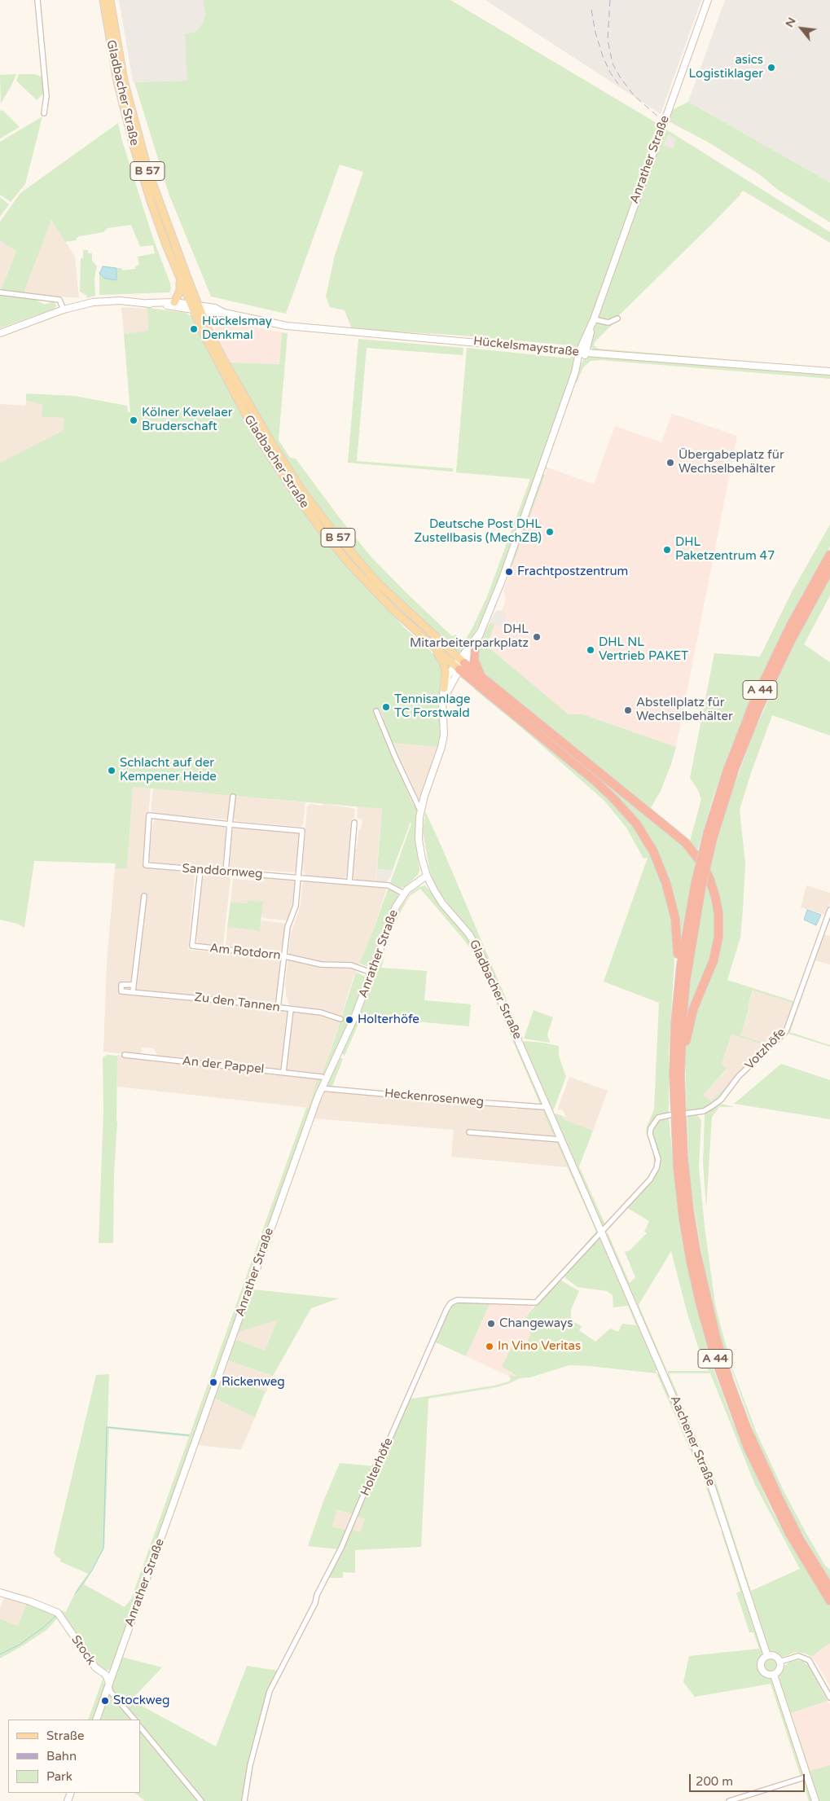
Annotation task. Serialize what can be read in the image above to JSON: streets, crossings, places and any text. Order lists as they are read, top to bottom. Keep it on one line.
{"streets":{"highway":["A 44"],"main road":["Gladbacher Straße","Anrather Straße","B 57","Hückelsmaystraße","Aachener Straße","Stock"],"street":["Sanddornweg","Am Rotdorn","Zu den Tannen","Votzhöfe","An der Pappel","Heckenrosenweg","Holterhöfe"]},"crossings":[["Gladbacher Straße","Anrather Straße"],["Gladbacher Straße","Hückelsmaystraße"],["Gladbacher Straße","Heckenrosenweg"],["Gladbacher Straße","Aachener Straße"],["Gladbacher Straße","Holterhöfe"],["Anrather Straße","Hückelsmaystraße"],["Anrather Straße","Sanddornweg"],["Anrather Straße","Am Rotdorn"],["Anrather Straße","Heckenrosenweg"],["Anrather Straße","Stock"],["A 44","Votzhöfe"],["Sanddornweg","Am Rotdorn"],["Aachener Straße","Holterhöfe"]],"places":["asics Logistiklager","Hückelsmay Denkmal","Kölner Kevelaer Bruderschaft","Übergabeplatz für Wechselbehälter","Deutsche Post DHL Zustellbasis (MechZB)","DHL Paketzentrum 47","Frachtpostzentrum","DHL Mitarbeiterparkplatz","DHL NL Vertrieb PAKET","Tennisanlage TC Forstwald","Abstellplatz für Wechselbehälter","Schlacht auf der Kempener Heide","Holterhöfe","Changeways","In Vino Veritas","Rickenweg","Stockweg"],"legend":["Straße","Bahn","Park"],"scale_bar":"200 m","north":"top left"}
